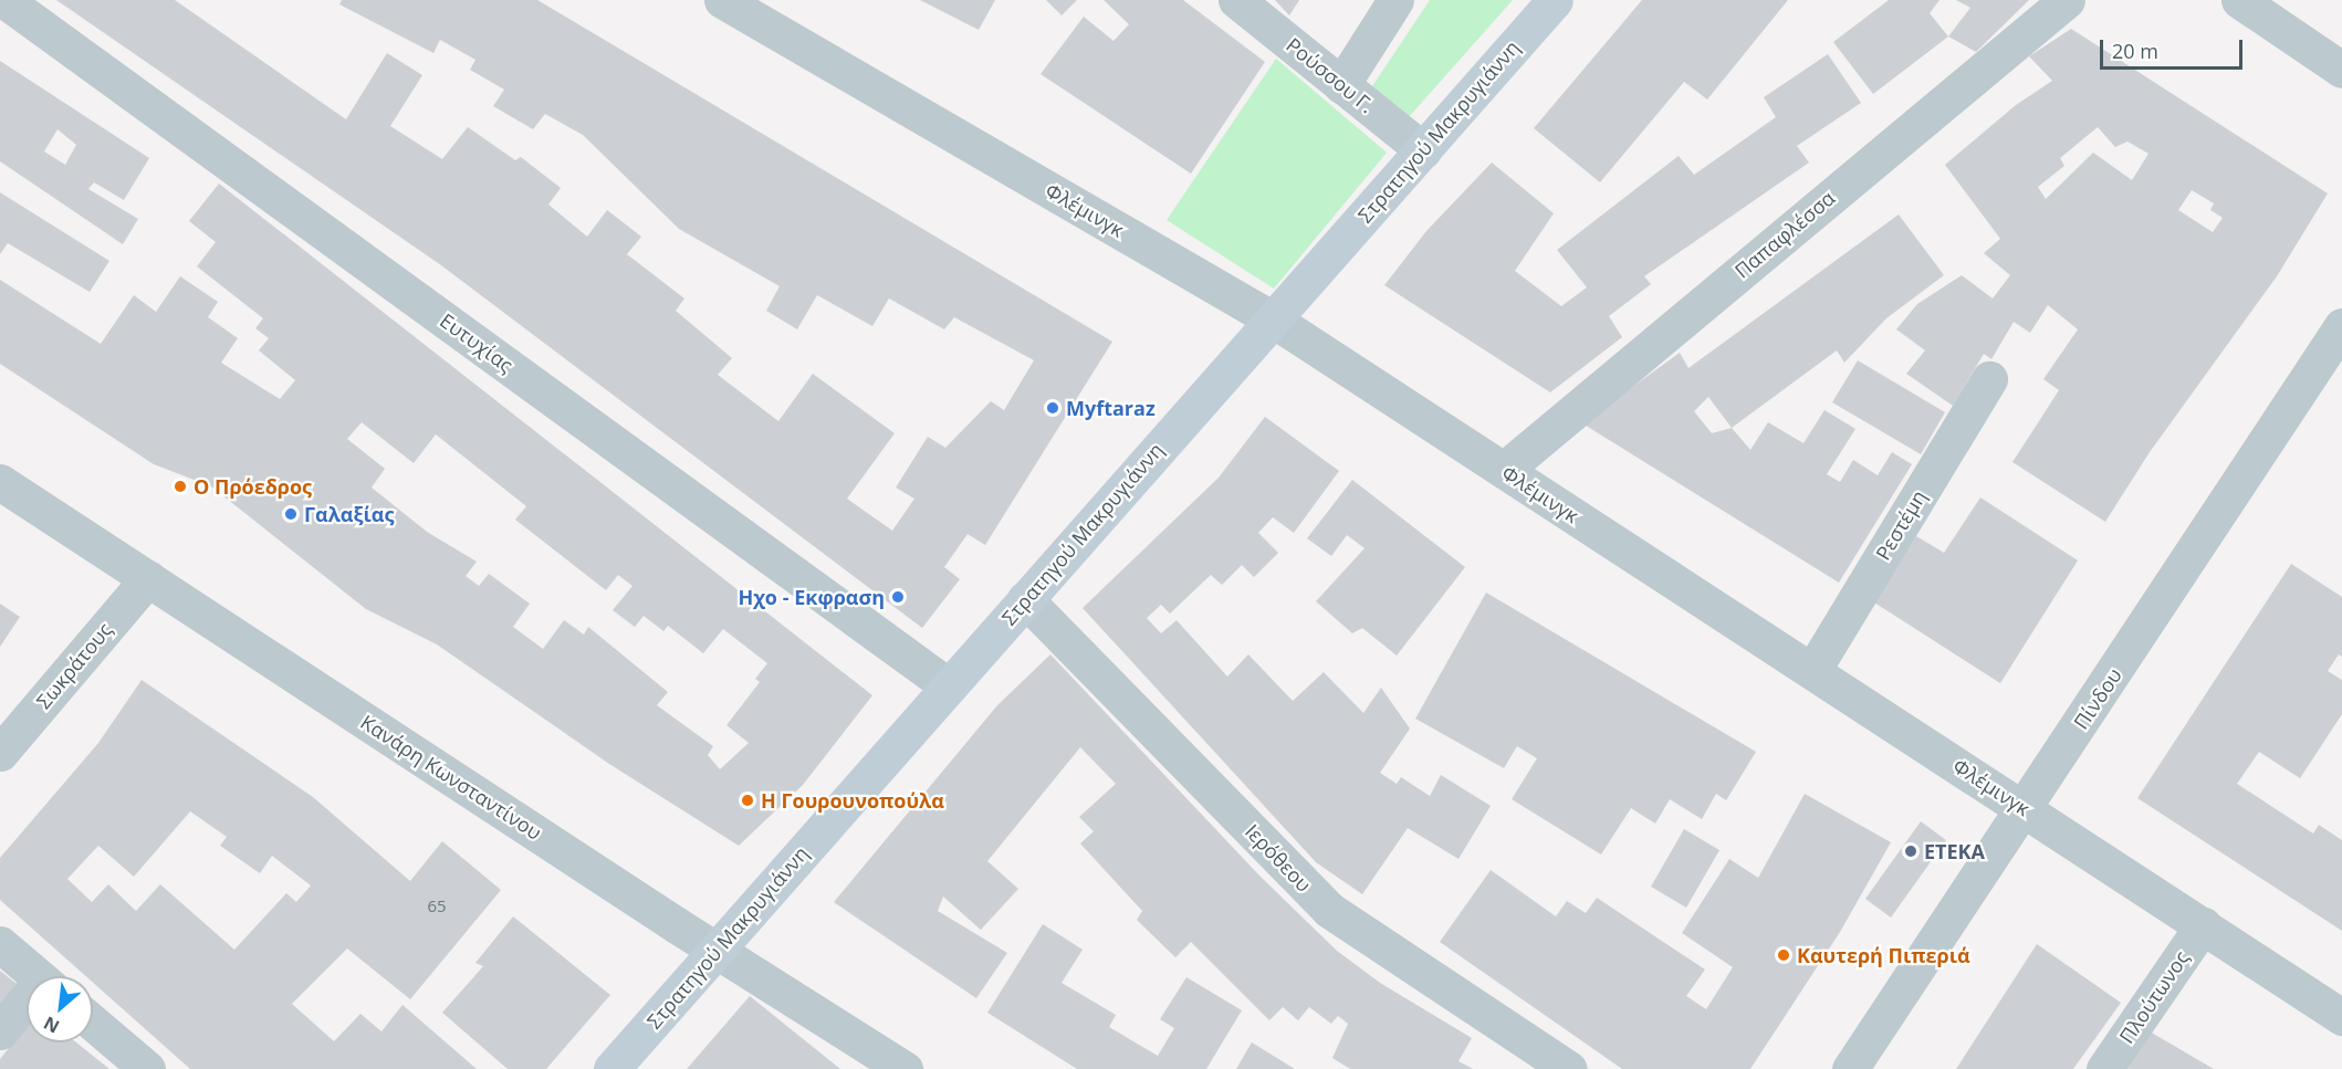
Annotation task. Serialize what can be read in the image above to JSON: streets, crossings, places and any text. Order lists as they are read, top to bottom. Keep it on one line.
{"streets":{"main road":["Στρατηγού Μακρυγιάννη"],"street":["Ρούσσου Γ.","Φλέμινγκ","Παπαφλέσσα","Ευτυχίας","Ρεστέμη","Σωκράτους","Πίνδου","Κανάρη Κωνσταντίνου","Ιερόθεου","Πλούτωνος"]},"crossings":[["Ρούσσου Γ.","Στρατηγού Μακρυγιάννη"],["Στρατηγού Μακρυγιάννη","Φλέμινγκ"],["Στρατηγού Μακρυγιάννη","Ευτυχίας"],["Στρατηγού Μακρυγιάννη","Κανάρη Κωνσταντίνου"],["Στρατηγού Μακρυγιάννη","Ιερόθεου"],["Φλέμινγκ","Παπαφλέσσα"],["Φλέμινγκ","Ρεστέμη"],["Φλέμινγκ","Πίνδου"],["Φλέμινγκ","Πλούτωνος"],["Σωκράτους","Κανάρη Κωνσταντίνου"]],"places":["Myftaraz","Ο Πρόεδρος","Γαλαξίας","Ηχο - Εκφραση","Η Γουρουνοπούλα","ΕΤΕΚΑ","Καυτερή Πιπεριά"],"house_numbers":["65"],"scale_bar":"20 m","north":"bottom left"}
